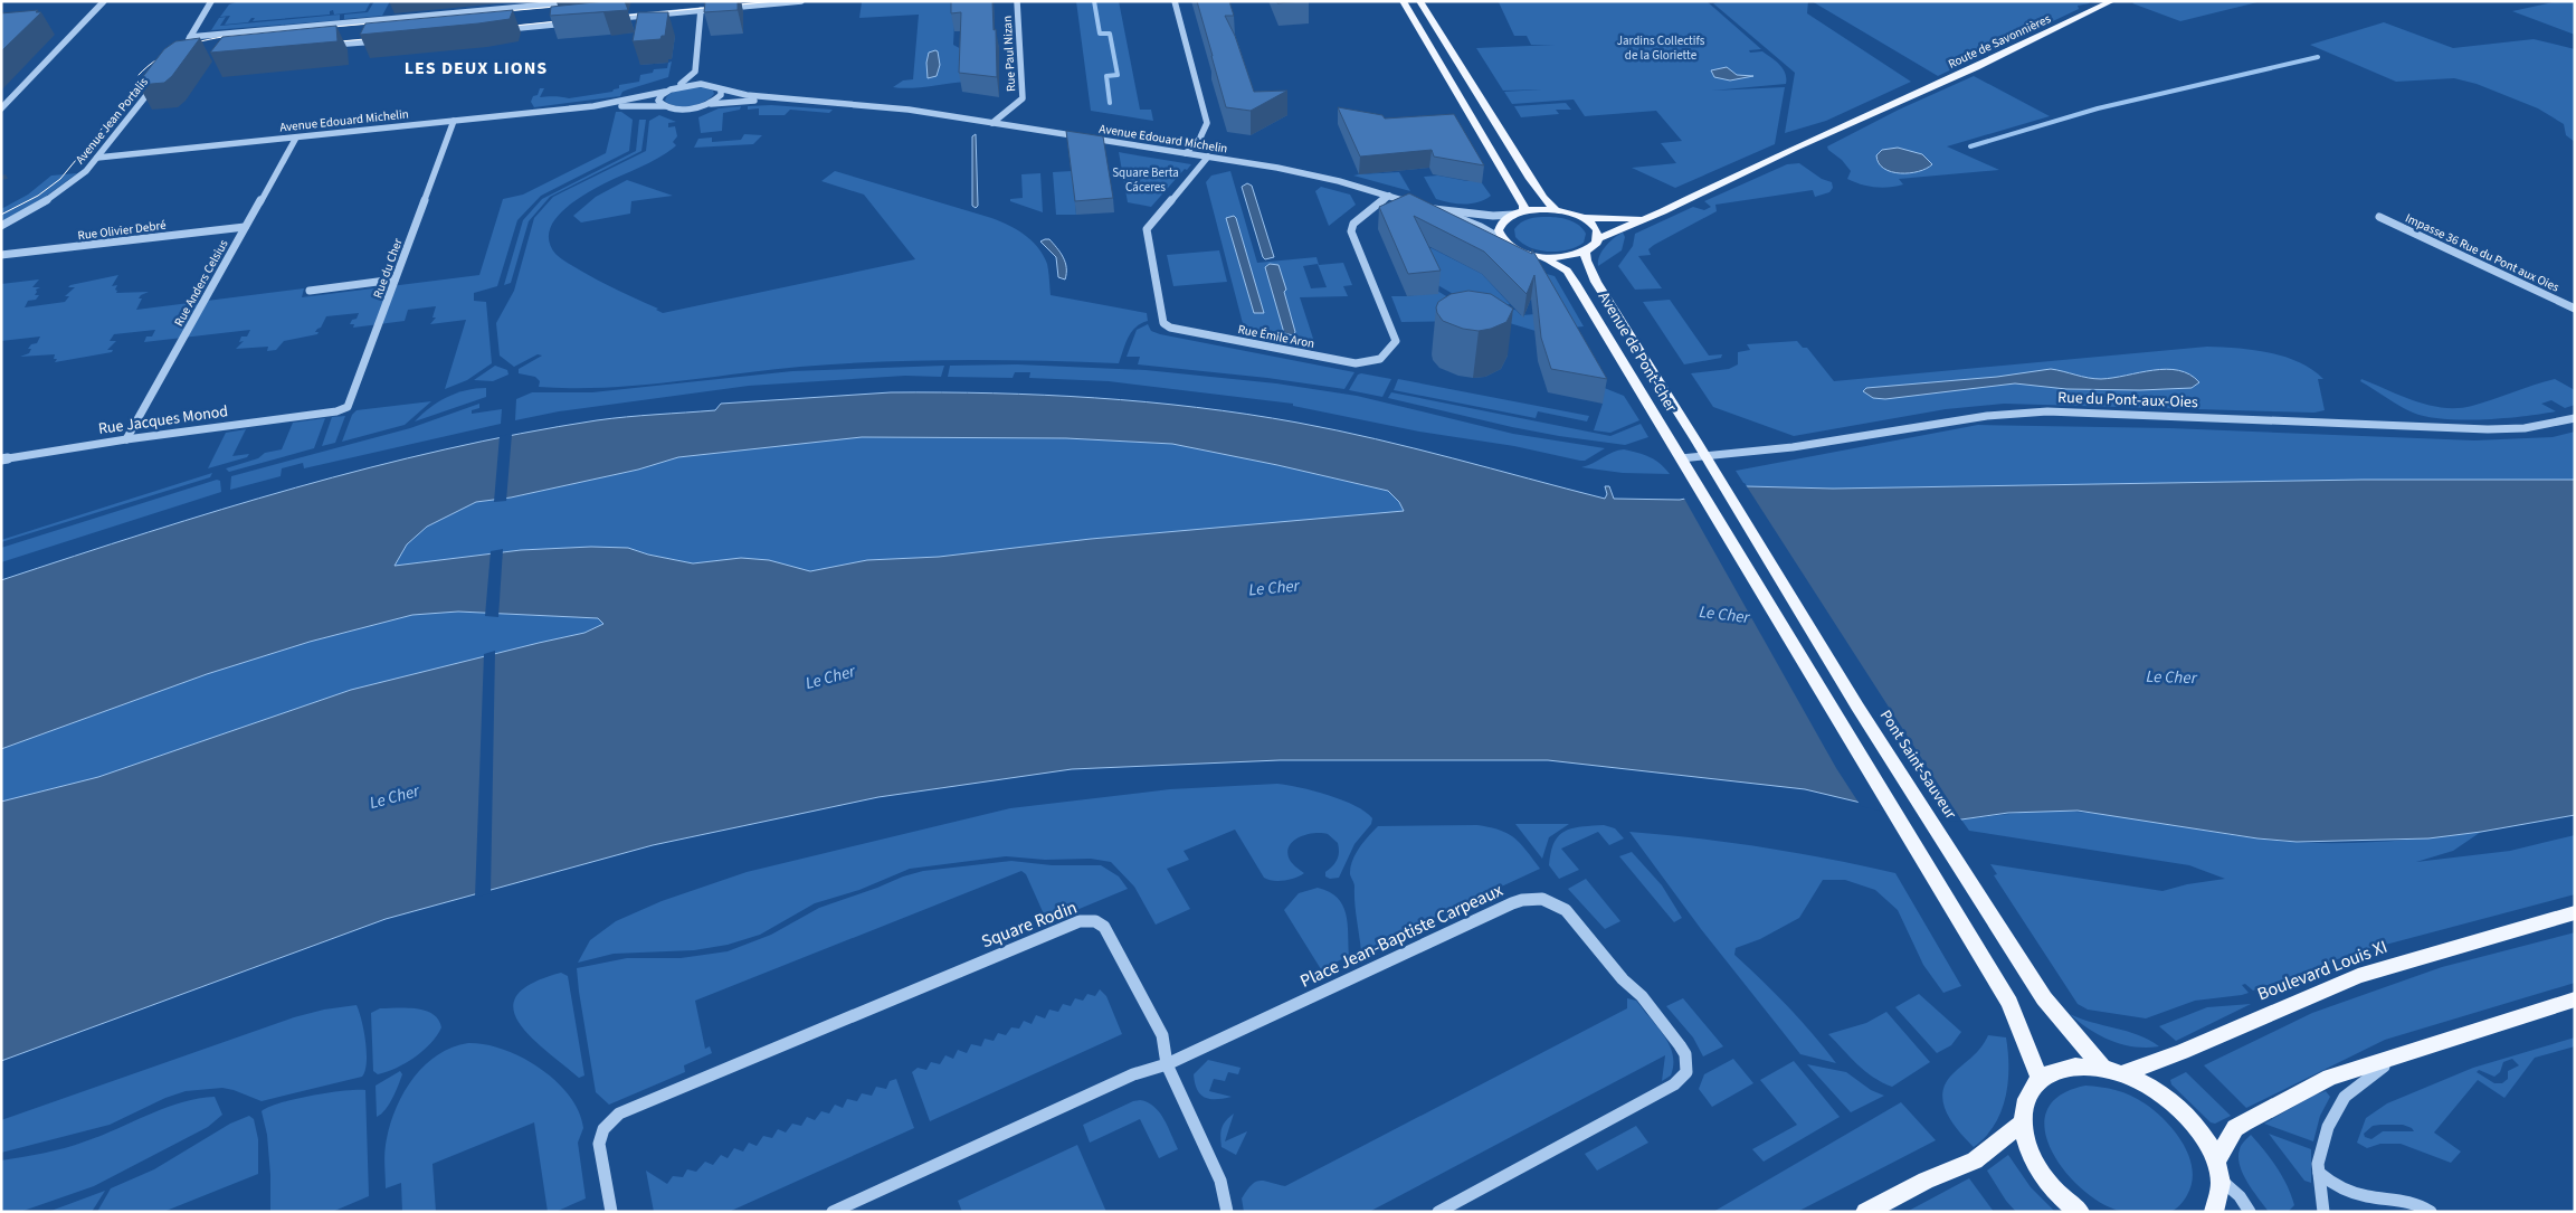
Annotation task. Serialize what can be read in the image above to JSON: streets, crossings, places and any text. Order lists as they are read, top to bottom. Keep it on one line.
{"streets":{"main road":["Route de Savonnières","Avenue de Pont-Cher","Pont Saint-Sauveur","Boulevard Louis XI"],"street":["Rue Paul Nizan","Avenue Jean Portalis","Avenue Edouard Michelin","Rue Olivier Debré","Impasse 36 Rue du Pont aux Oies","Rue du Cher","Rue Anders Celsius","Rue Émile Aron","Rue du Pont-aux-Oies","Rue Jacques Monod","Square Rodin","Place Jean-Baptiste Carpeaux"]},"crossings":[["Rue Paul Nizan","Avenue Edouard Michelin"],["Avenue Jean Portalis","Avenue Edouard Michelin"],["Avenue Edouard Michelin","Rue du Cher"],["Avenue Edouard Michelin","Rue Anders Celsius"],["Avenue Edouard Michelin","Rue Émile Aron"],["Rue Olivier Debré","Rue Anders Celsius"],["Rue du Cher","Rue Jacques Monod"],["Rue Anders Celsius","Rue Jacques Monod"],["Avenue de Pont-Cher","Rue du Pont-aux-Oies"],["Avenue de Pont-Cher","Pont Saint-Sauveur"],["Square Rodin","Place Jean-Baptiste Carpeaux"]],"districts":["LES DEUX LIONS"],"water":["Le Cher"],"parks":["Jardins Collectifs de la Gloriette","Square Berta Cáceres"]}
